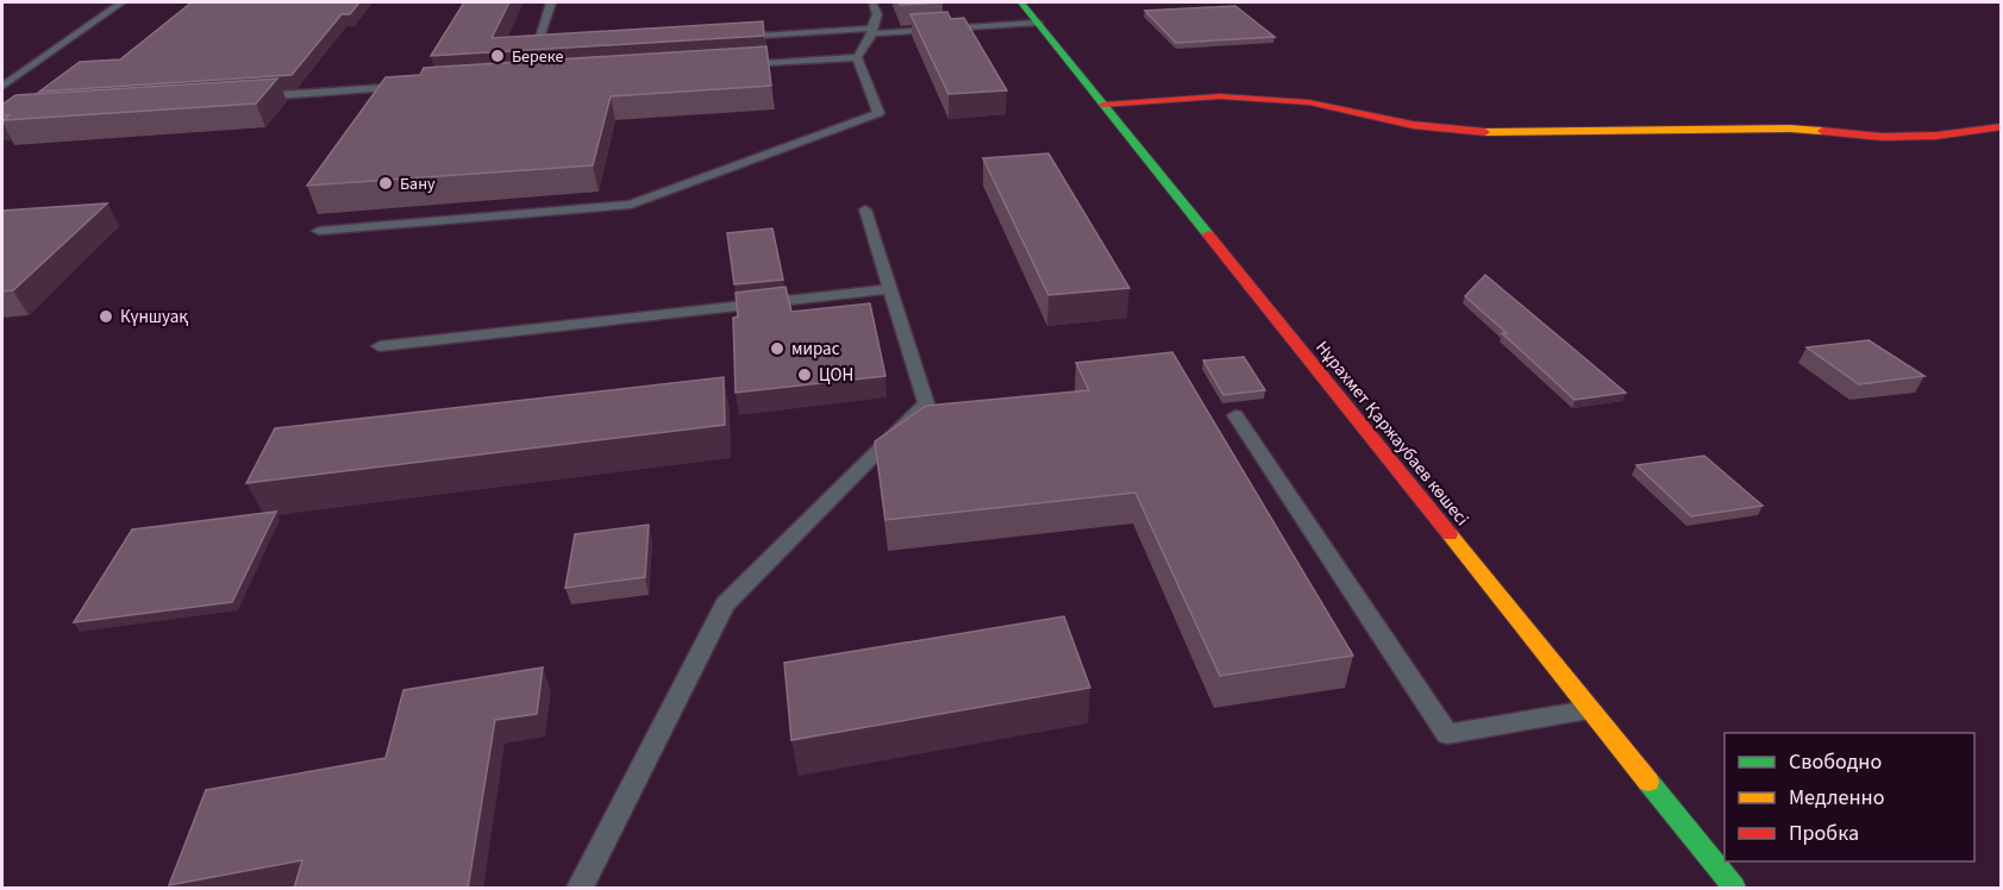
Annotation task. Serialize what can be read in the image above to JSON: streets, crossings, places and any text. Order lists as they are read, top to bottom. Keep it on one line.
{"streets":{"street":["Нұрахмет Қаржаубаев көшесі"]},"places":["Береке","Бану","Күншуақ","мирас","ЦОН"],"legend":["Свободно","Медленно","Пробка"]}
